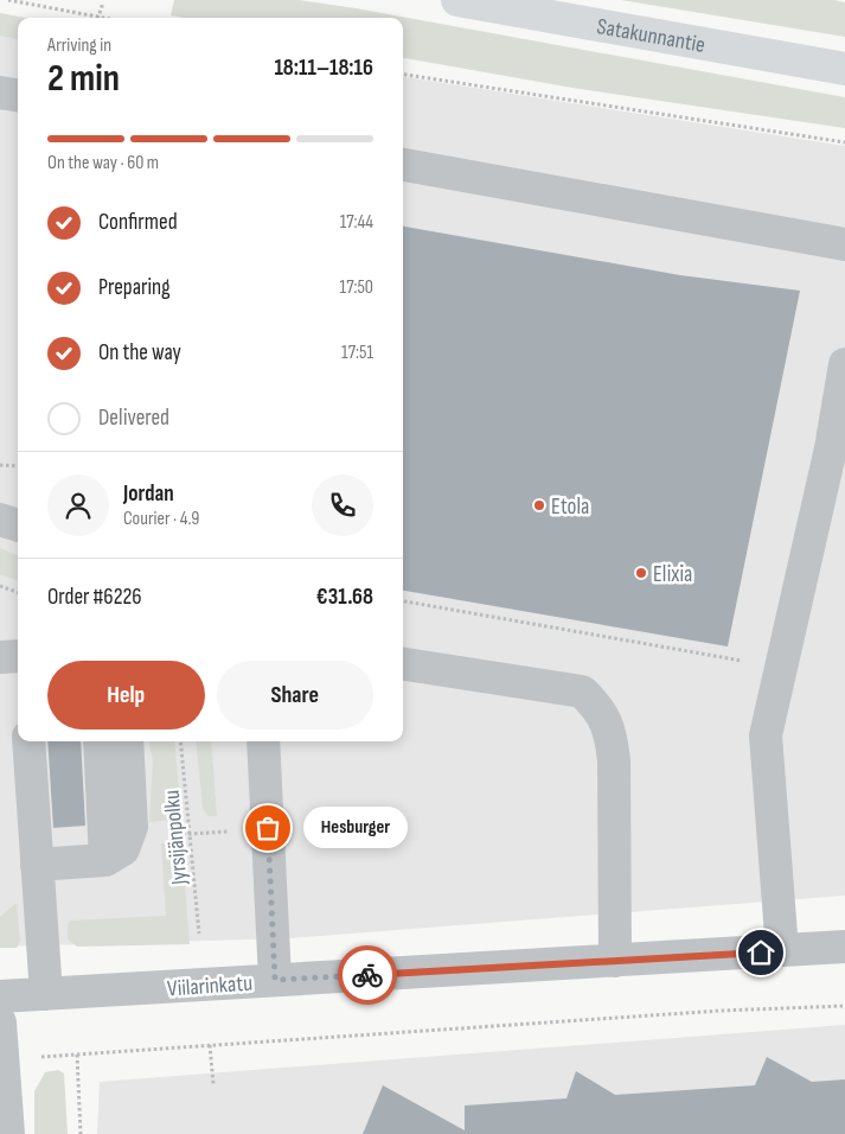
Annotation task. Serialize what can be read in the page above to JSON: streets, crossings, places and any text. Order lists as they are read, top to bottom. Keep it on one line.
{"streets":{"main road":["Satakunnantie"],"street":["Viilarinkatu"],"path":["Jyrsijänpolku"]},"places":["Etola","Elixia","Hesburger"],"page":{"heading":["2 min","Arriving in","18:11–18:16"],"panel":["Jordan","Courier · 4.9","Order #6226","€31.68"],"bar":"On the way · 60 m","list":[["Confirmed","17:44"],["Preparing","17:50"],["On the way","17:51"],"Delivered"],"buttons":["Help","Share"],"bubble":"Hesburger"}}
